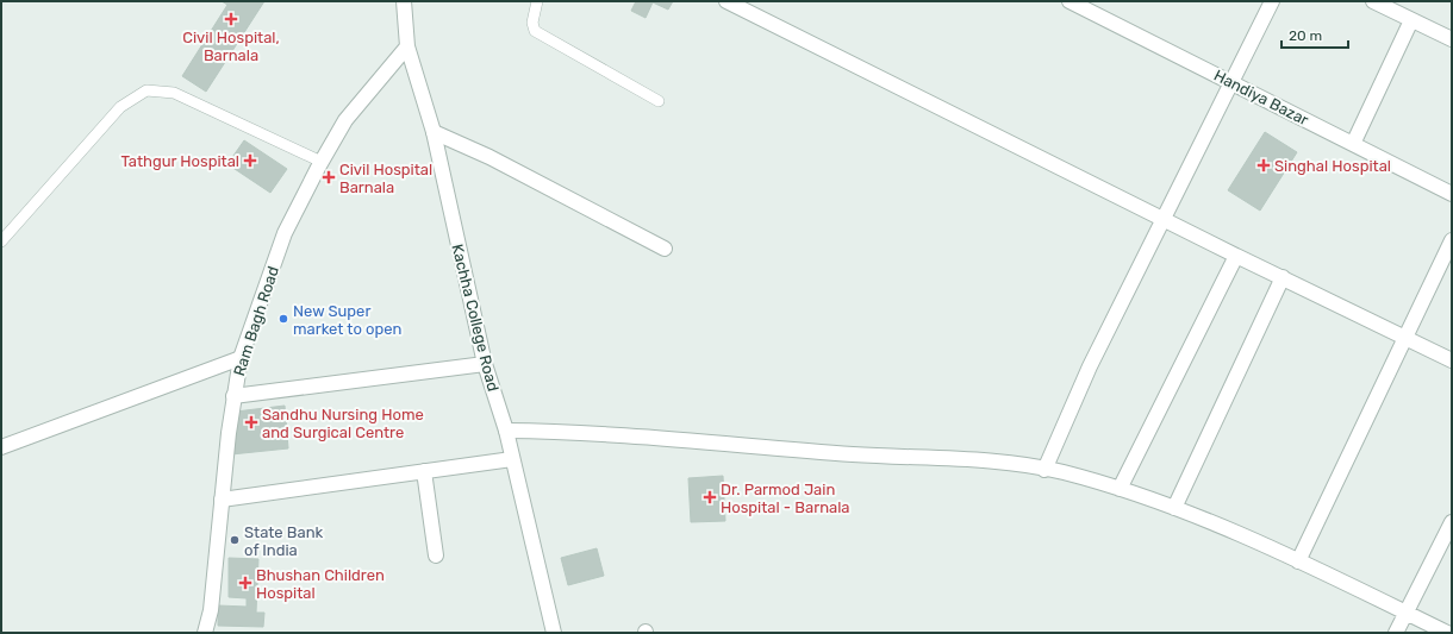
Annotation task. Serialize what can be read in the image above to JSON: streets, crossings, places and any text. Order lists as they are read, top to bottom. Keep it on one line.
{"streets":{"street":["Handiya Bazar","Kachha College Road","Ram Bagh Road"]},"crossings":[["Kachha College Road","Ram Bagh Road"]],"places":{"health":["Civil Hospital, Barnala","Tathgur Hospital","Singhal Hospital","Civil Hospital Barnala","Sandhu Nursing Home and Surgical Centre","Dr. Parmod Jain Hospital - Barnala","Bhushan Children Hospital"],"other":["New Super market to open","State Bank of India"]},"scale_bar":"20 m"}
